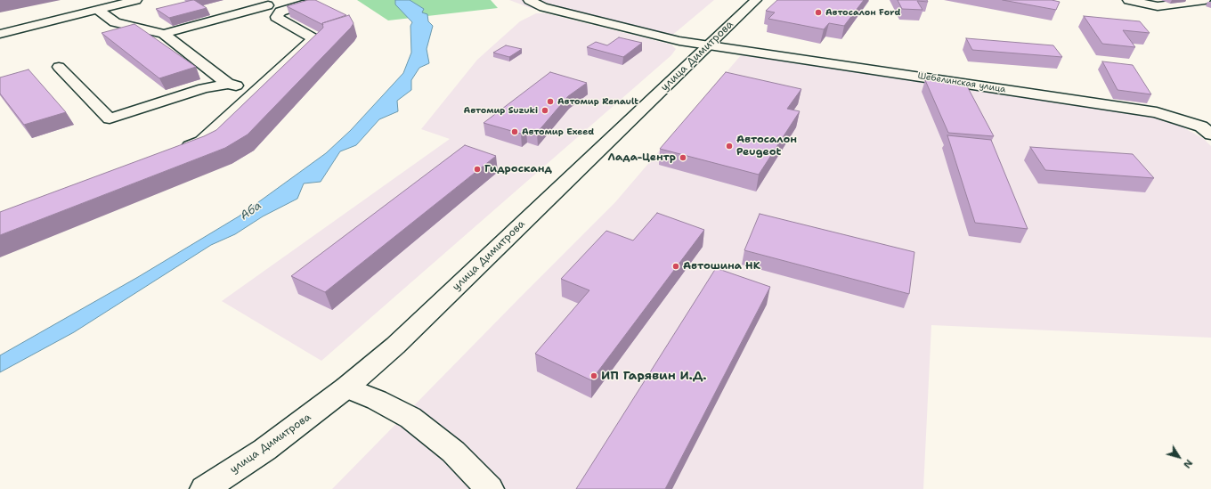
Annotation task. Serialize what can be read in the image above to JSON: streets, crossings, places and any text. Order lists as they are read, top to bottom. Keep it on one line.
{"streets":{"main road":["улица Димитрова","Шебелинская улица"]},"crossings":[["улица Димитрова","Шебелинская улица"]],"water":["Аба"],"places":["Автосалон Ford","Автомир Renault","Автомир Suzuki","Автомир Exeed","Автосалон Peugeot","Лада-Центр","Гидросканд","Автошина НК","ИП Гарявин И.Д."],"north":"bottom right"}
